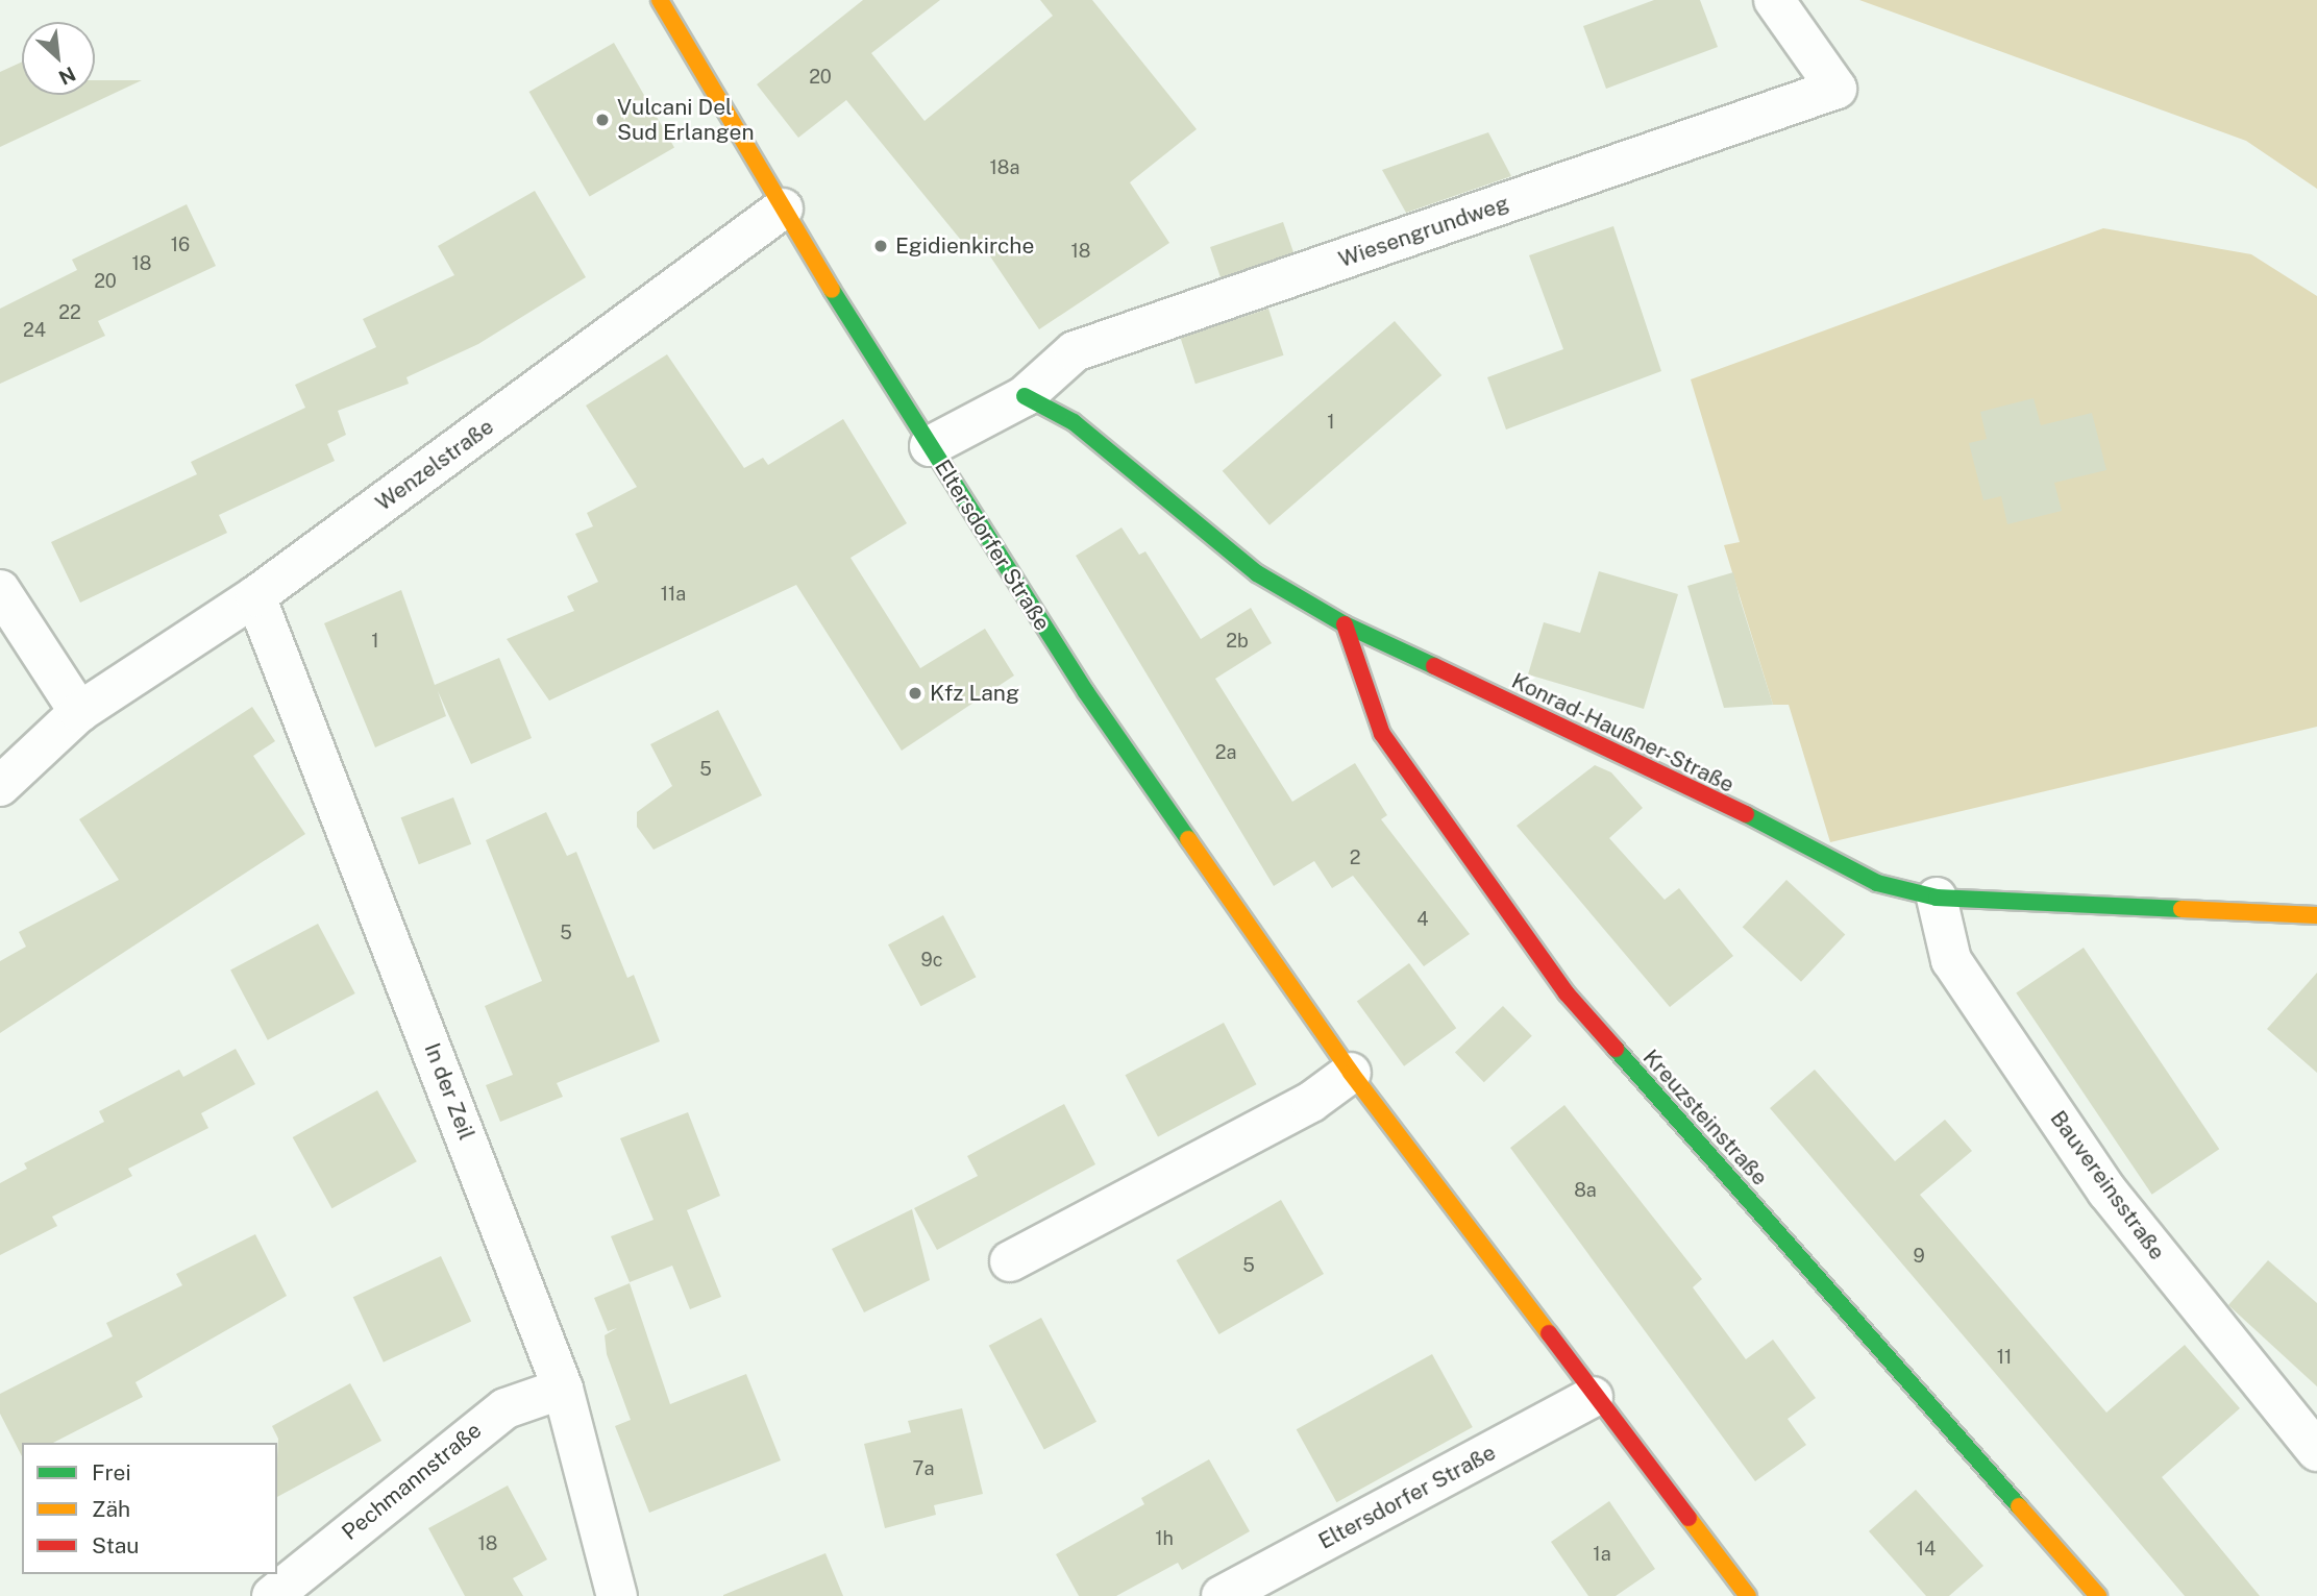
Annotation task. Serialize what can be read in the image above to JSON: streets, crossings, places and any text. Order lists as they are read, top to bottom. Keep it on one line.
{"streets":{"street":["Wiesengrundweg","Wenzelstraße","Eltersdorfer Straße","Konrad-Haußner-Straße","In der Zeil","Kreuzsteinstraße","Bauvereinsstraße","Pechmannstraße"]},"crossings":[["Wiesengrundweg","Eltersdorfer Straße"],["Wiesengrundweg","Konrad-Haußner-Straße"],["Wenzelstraße","Eltersdorfer Straße"],["Wenzelstraße","In der Zeil"],["Konrad-Haußner-Straße","Kreuzsteinstraße"],["Konrad-Haußner-Straße","Bauvereinsstraße"],["In der Zeil","Pechmannstraße"]],"places":["Vulcani Del Sud Erlangen","Egidienkirche","Kfz Lang"],"house_numbers":["20","18a","16","18","18","20","22","24","1","11a","1","2b","2a","5","2","4","5","9c","8a","9","5","11","7a","1h","18","14","1a"],"legend":["Frei","Zäh","Stau"],"north":"bottom right"}
